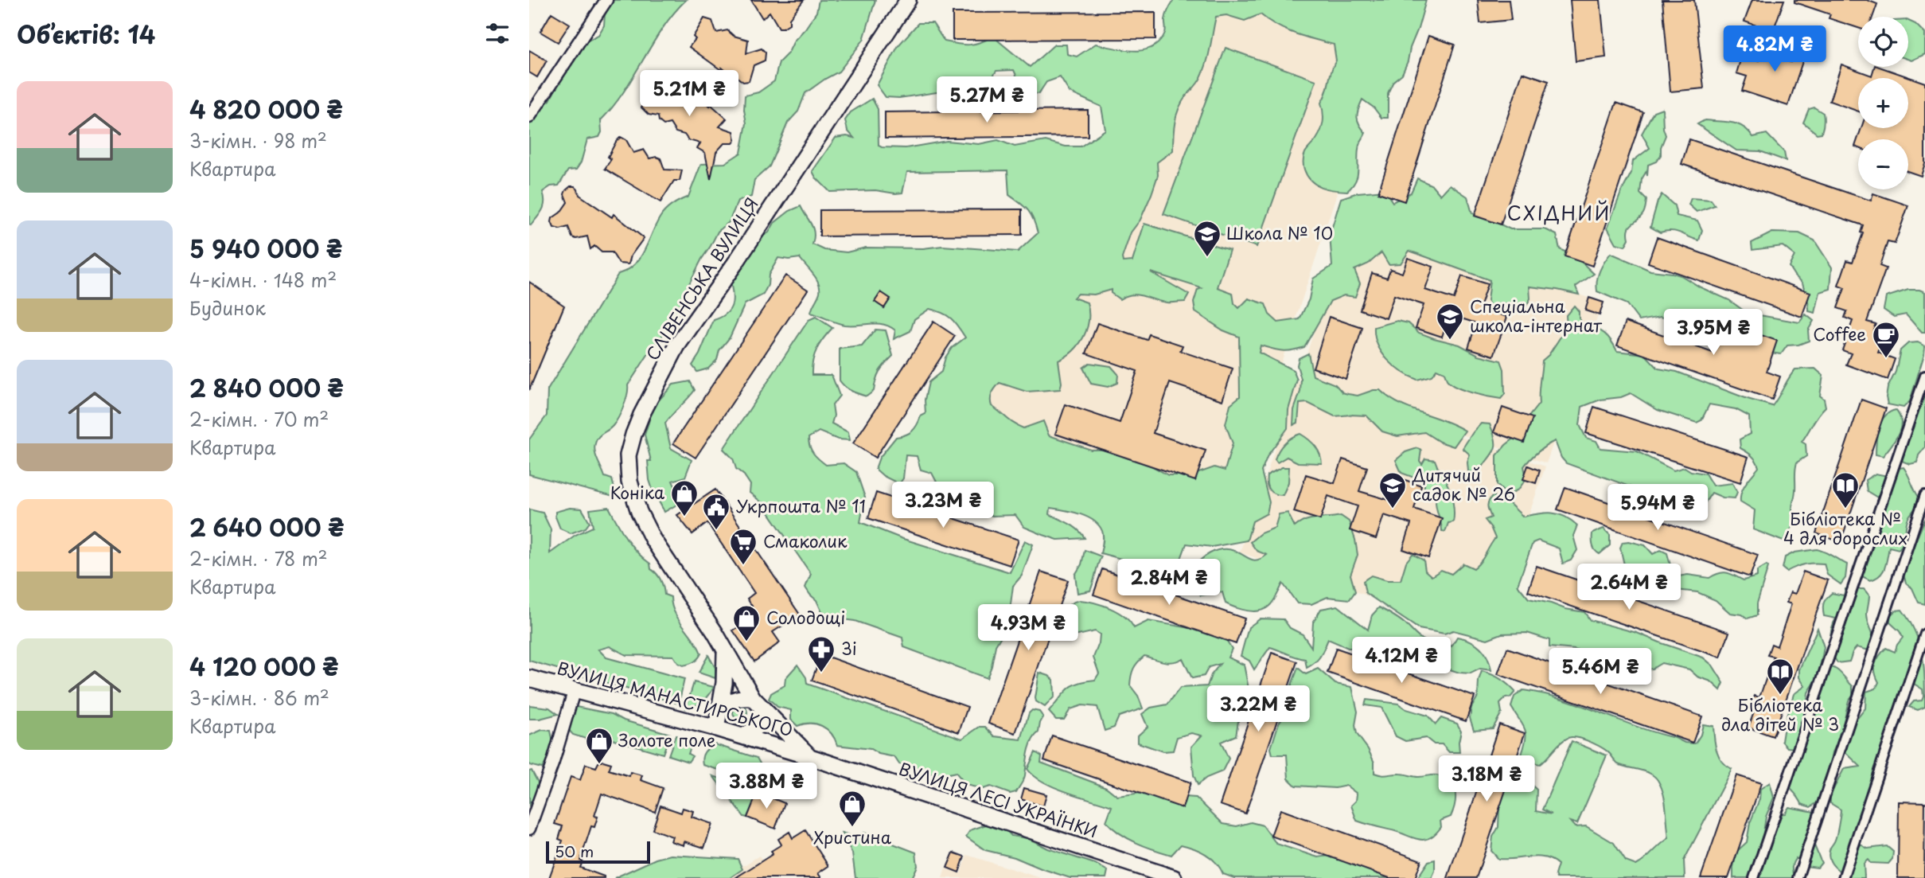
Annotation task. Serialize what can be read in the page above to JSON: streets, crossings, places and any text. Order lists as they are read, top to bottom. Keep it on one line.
{"streets":{"main road":["СЛІВЕНСЬКА ВУЛИЦЯ","ВУЛИЦЯ МАНАСТИРСЬКОГО","ВУЛИЦЯ ЛЕСІ УКРАЇНКИ"]},"crossings":[["СЛІВЕНСЬКА ВУЛИЦЯ","ВУЛИЦЯ МАНАСТИРСЬКОГО"],["СЛІВЕНСЬКА ВУЛИЦЯ","ВУЛИЦЯ ЛЕСІ УКРАЇНКИ"],["ВУЛИЦЯ МАНАСТИРСЬКОГО","ВУЛИЦЯ ЛЕСІ УКРАЇНКИ"]],"districts":["СХІДНИЙ"],"places":{"school or university":["Школа № 10","Спеціальна школа-інтернат","Дитячий садок № 26"],"cafe":["Coffee"],"library":["Бібліотека № 4 для дорослих","Бібліотека дла дітей № 3"],"shop":["Коніка","Солодощі","Золоте поле","Христина"],"public building":["Укрпошта № 11"],"supermarket":["Смаколик"],"pharmacy":["3і"]},"scale_bar":"50 m","page":{"heading":"Об’єктів: 14","map_buttons":["+","−"],"price":["4.82M ₴","5.21M ₴","5.27M ₴","3.95M ₴","3.23M ₴","5.94M ₴","2.84M ₴","2.64M ₴","4.93M ₴","4.12M ₴","5.46M ₴","3.22M ₴","3.18M ₴","3.88M ₴"],"list":[{"name":"4 820 000 ₴","note":"3-кімн. · 98 m² · Квартира"},{"name":"5 940 000 ₴","note":"4-кімн. · 148 m² · Будинок"},{"name":"2 840 000 ₴","note":"2-кімн. · 70 m² · Квартира"},{"name":"2 640 000 ₴","note":"2-кімн. · 78 m² · Квартира"},{"name":"4 120 000 ₴","note":"3-кімн. · 86 m² · Квартира"}],"scale":"50 m"}}
